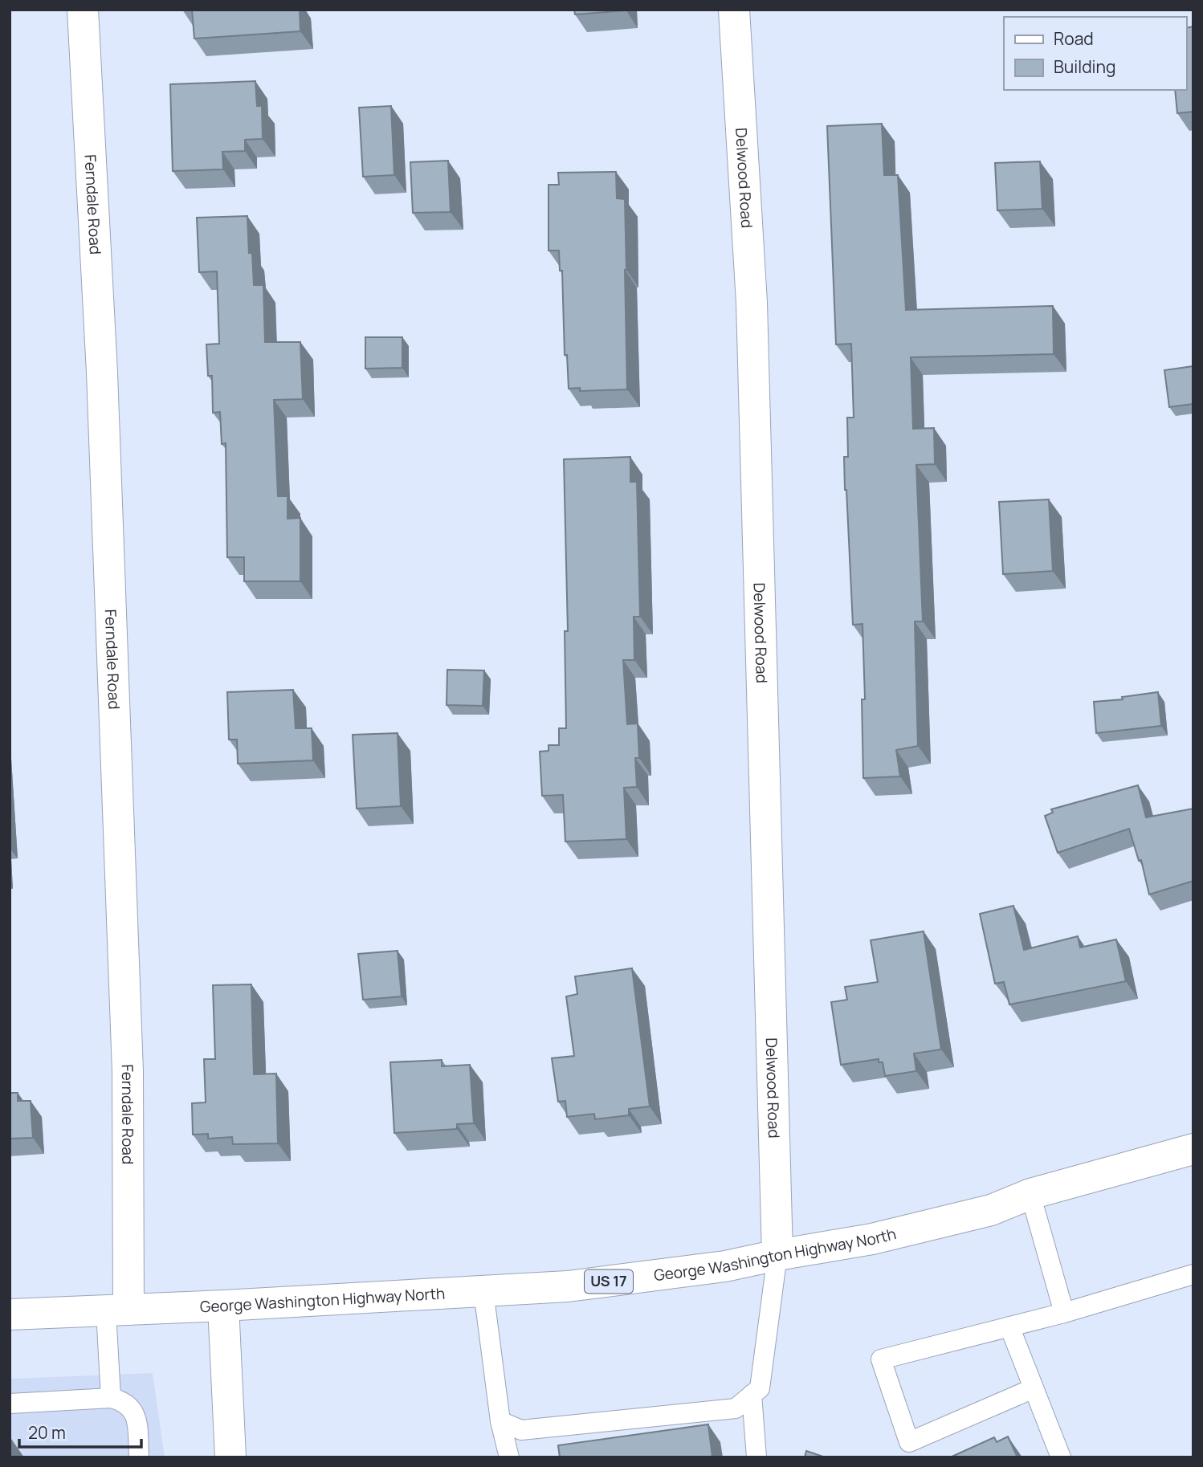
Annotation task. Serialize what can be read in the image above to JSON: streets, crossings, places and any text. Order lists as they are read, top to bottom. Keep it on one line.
{"streets":{"street":["Delwood Road","Ferndale Road","George Washington Highway North","US 17"]},"crossings":[["Delwood Road","George Washington Highway North"],["Ferndale Road","George Washington Highway North"]],"legend":["Road","Building"],"scale_bar":"20 m"}
